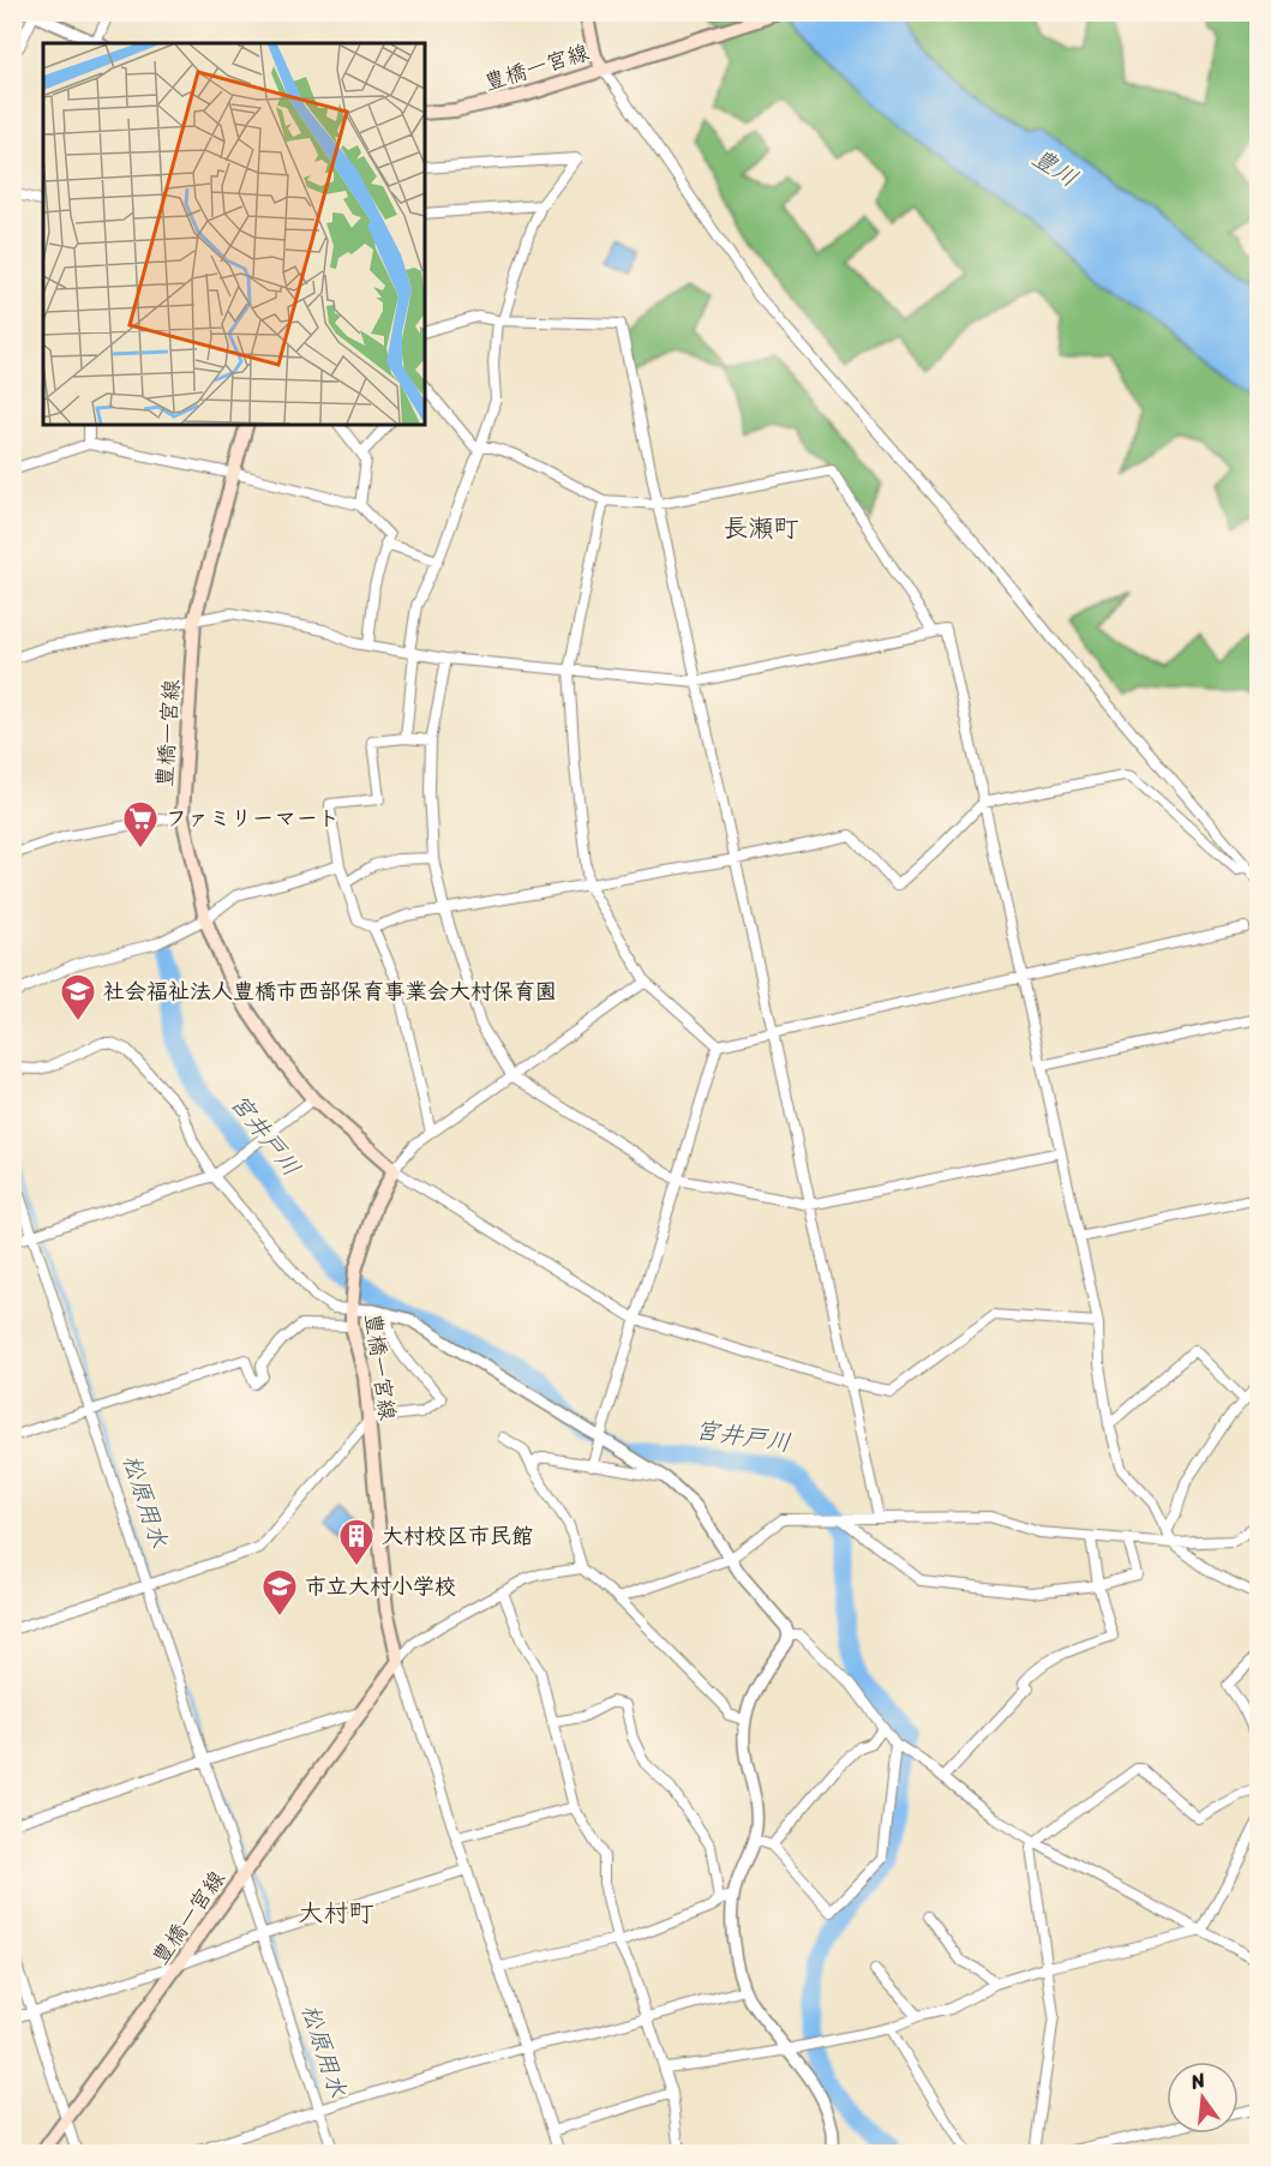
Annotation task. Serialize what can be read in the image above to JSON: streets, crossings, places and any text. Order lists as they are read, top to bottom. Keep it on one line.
{"streets":{"main road":["豊橋一宮線"]},"districts":["長瀬町","大村町"],"water":["豊川","宮井戸川","松原用水"],"places":{"supermarket":["ファミリーマート"],"school or university":["社会福祉法人豊橋市西部保育事業会大村保育園","市立大村小学校"],"building":["大村校区市民館"]},"north":"top"}
